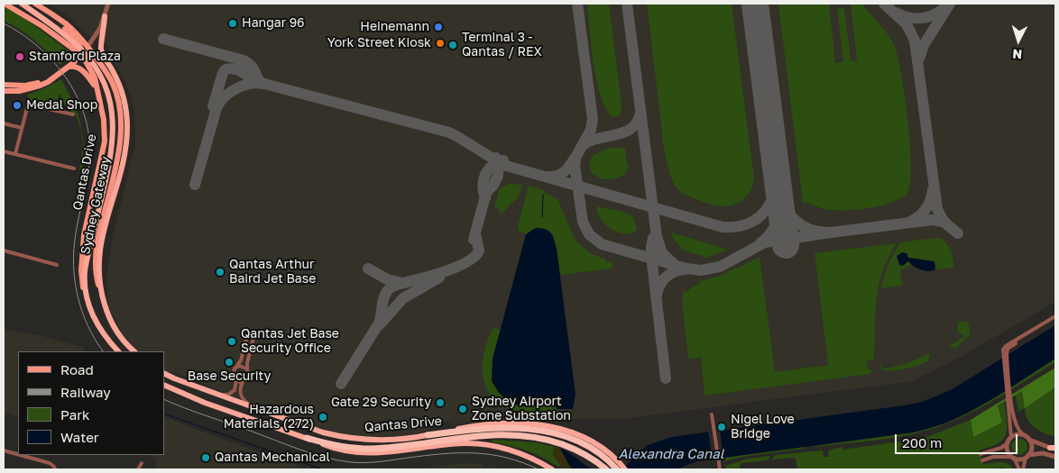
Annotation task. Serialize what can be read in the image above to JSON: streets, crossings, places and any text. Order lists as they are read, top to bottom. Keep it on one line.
{"streets":{"highway":["Qantas Drive"],"main road":["Sydney Gateway"]},"water":["Alexandra Canal"],"places":["Hangar 96","Heinemann","York Street Kiosk","Terminal 3 - Qantas / REX","Stamford Plaza","Medal Shop","Qantas Arthur Baird Jet Base","Qantas Jet Base Security Office","Base Security","Gate 29 Security","Sydney Airport Zone Substation","Hazardous Materials (272)","Nigel Love Bridge","Qantas Mechanical"],"legend":["Road","Railway","Park","Water"],"scale_bar":"200 m","north":"bottom"}
